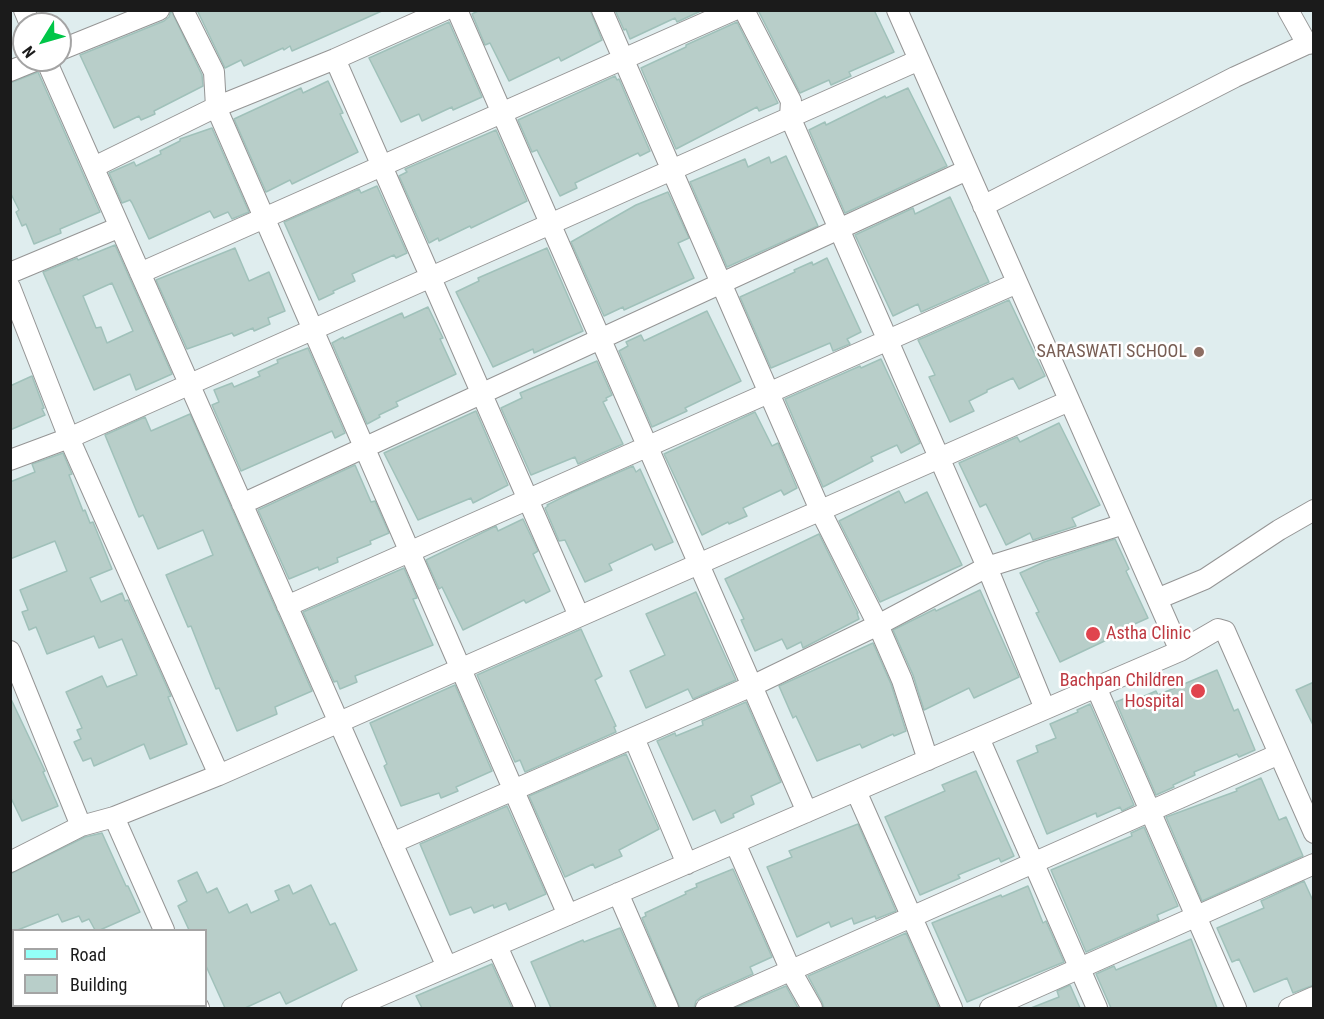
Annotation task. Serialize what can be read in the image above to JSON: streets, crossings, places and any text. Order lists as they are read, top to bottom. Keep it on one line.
{"places":["SARASWATI SCHOOL","Astha Clinic","Bachpan Children Hospital"],"legend":["Road","Building"],"north":"bottom left"}
